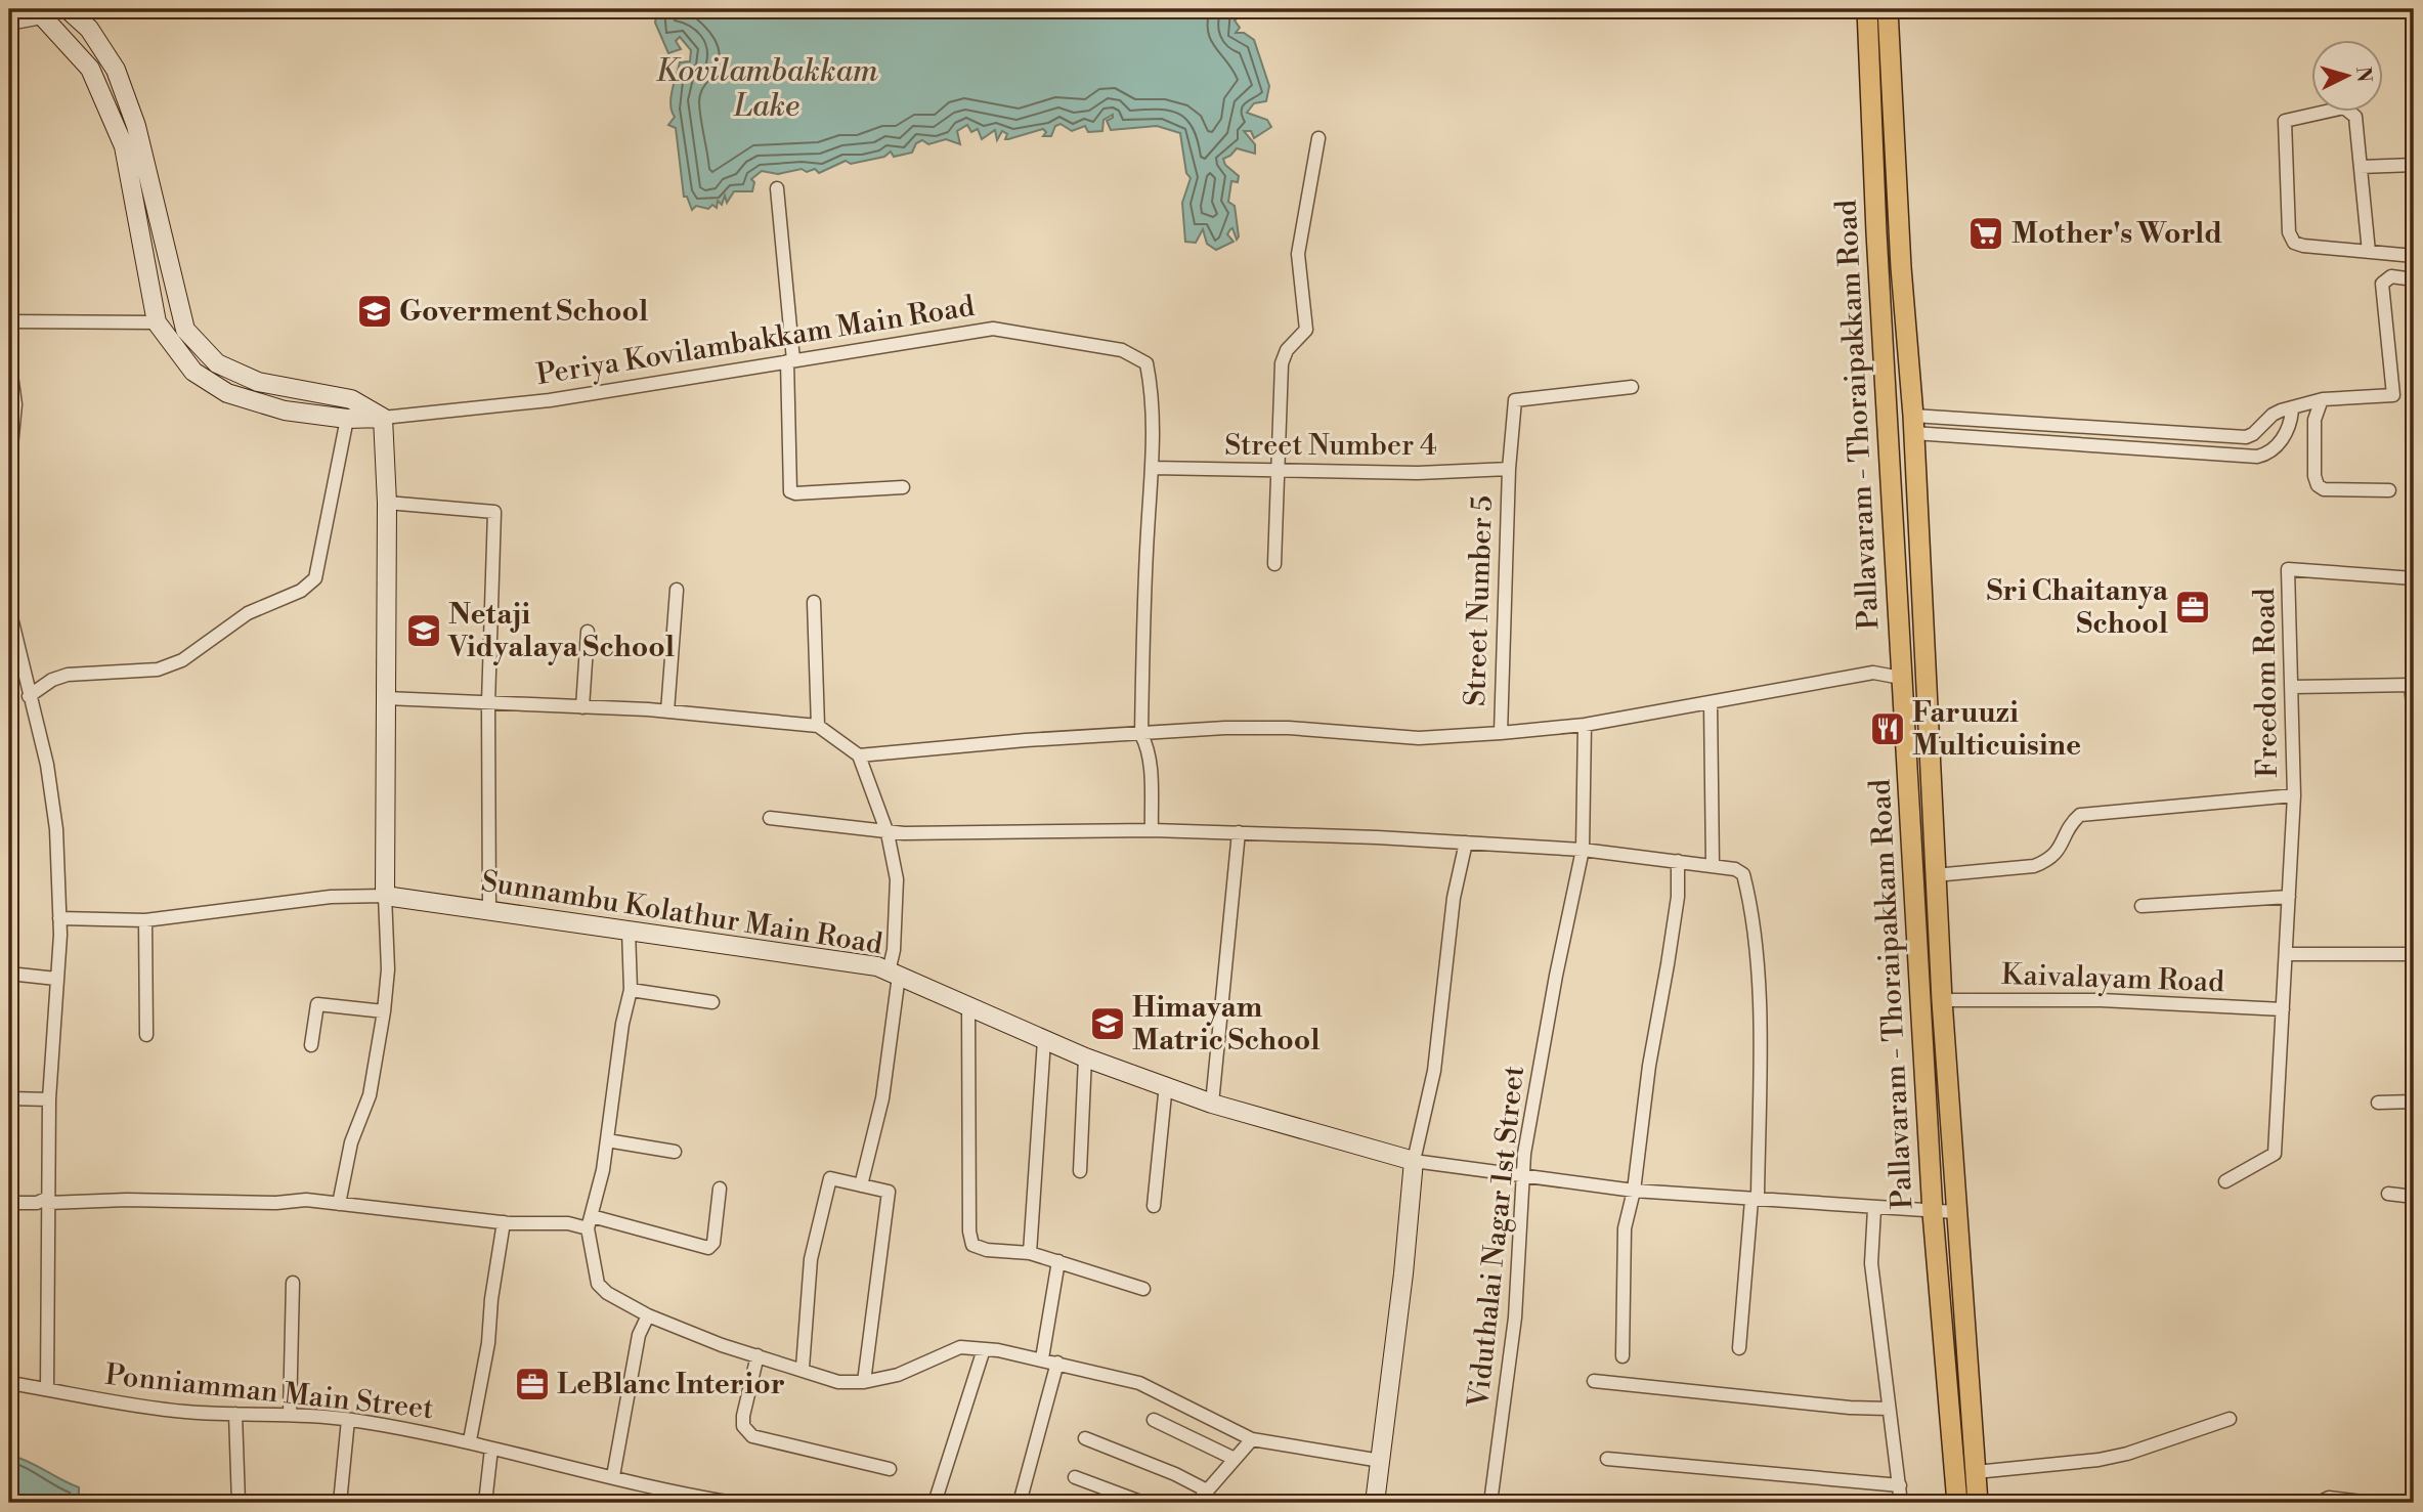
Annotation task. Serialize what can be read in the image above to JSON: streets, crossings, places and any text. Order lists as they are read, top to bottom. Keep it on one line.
{"streets":{"main road":["Pallavaram - Thoraipakkam Road"],"street":["Periya Kovilambakkam Main Road","Street Number 4","Street Number 5","Freedom Road","Sunnambu Kolathur Main Road","Kaivalayam Road","Viduthalai Nagar 1st Street","Ponniamman Main Street"]},"crossings":[["Periya Kovilambakkam Main Road","Street Number 4"],["Pallavaram - Thoraipakkam Road","Kaivalayam Road"],["Street Number 4","Street Number 5"],["Freedom Road","Kaivalayam Road"]],"water":["Kovilambakkam Lake"],"places":{"supermarket":["Mother's World"],"school or university":["Goverment School","Netaji Vidyalaya School","Himayam Matric School"],"office":["Sri Chaitanya School","LeBlanc Interior"],"restaurant":["Faruuzi Multicuisine"]},"north":"right"}
